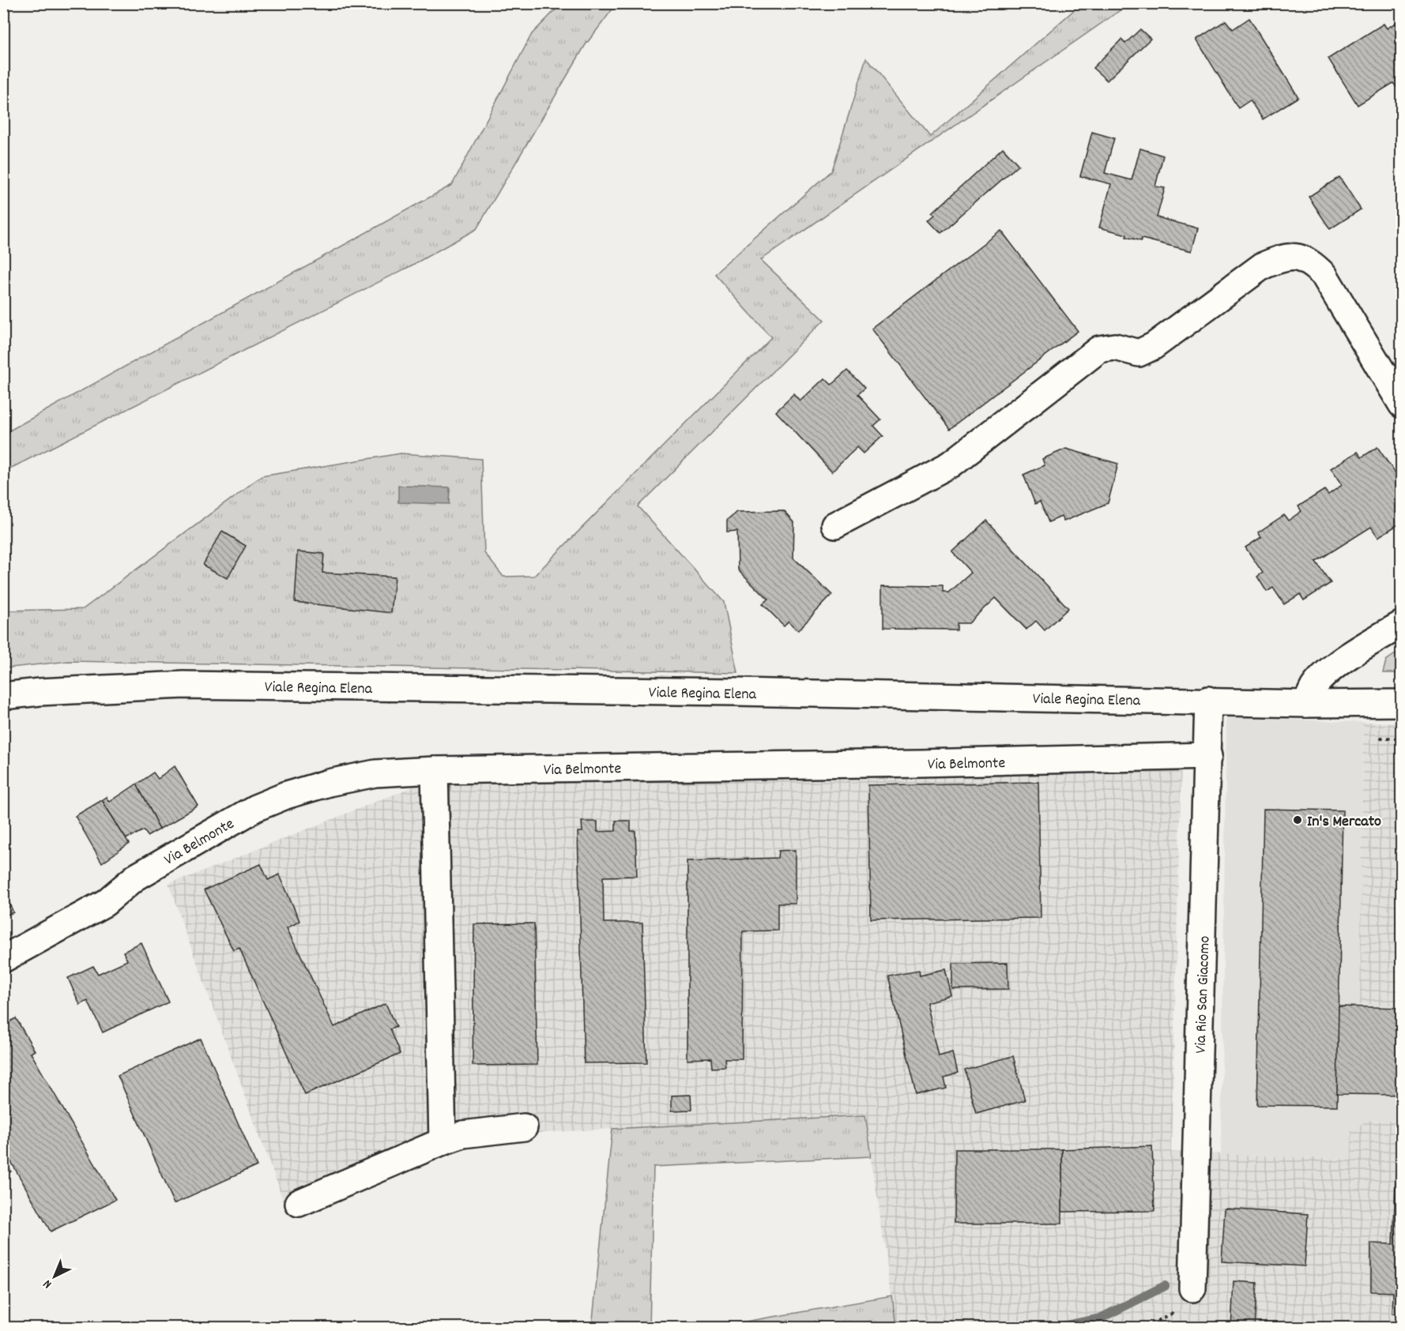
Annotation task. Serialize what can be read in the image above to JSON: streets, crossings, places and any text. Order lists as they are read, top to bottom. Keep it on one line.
{"streets":{"street":["Viale Regina Elena","Via Belmonte","Via Rio San Giacomo"]},"crossings":[["Viale Regina Elena","Via Rio San Giacomo"],["Via Belmonte","Via Rio San Giacomo"]],"places":["In's Mercato"],"north":"bottom left"}
